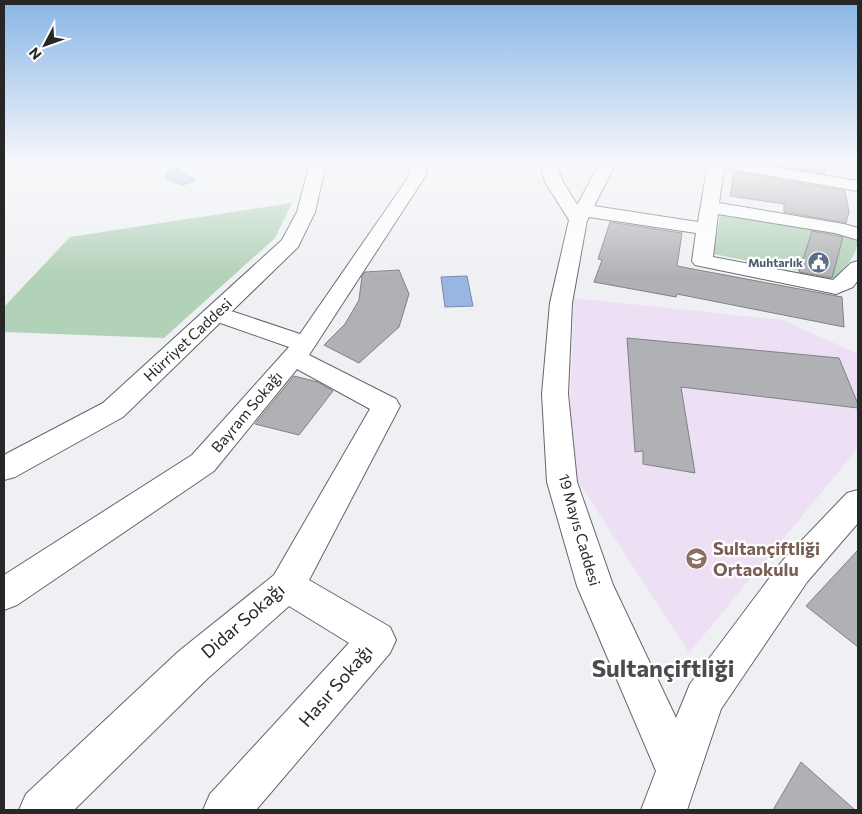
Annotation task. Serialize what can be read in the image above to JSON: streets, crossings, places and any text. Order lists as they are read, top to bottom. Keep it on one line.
{"streets":{"street":["Hürriyet Caddesi","Bayram Sokağı","19 Mayıs Caddesi","Didar Sokağı","Hasır Sokağı"]},"crossings":[["Bayram Sokağı","Didar Sokağı"],["Didar Sokağı","Hasır Sokağı"]],"districts":["Sultançiftliği"],"places":{"public building":["Muhtarlık"],"school or university":["Sultançiftliği Ortaokulu"]},"north":"bottom left"}
